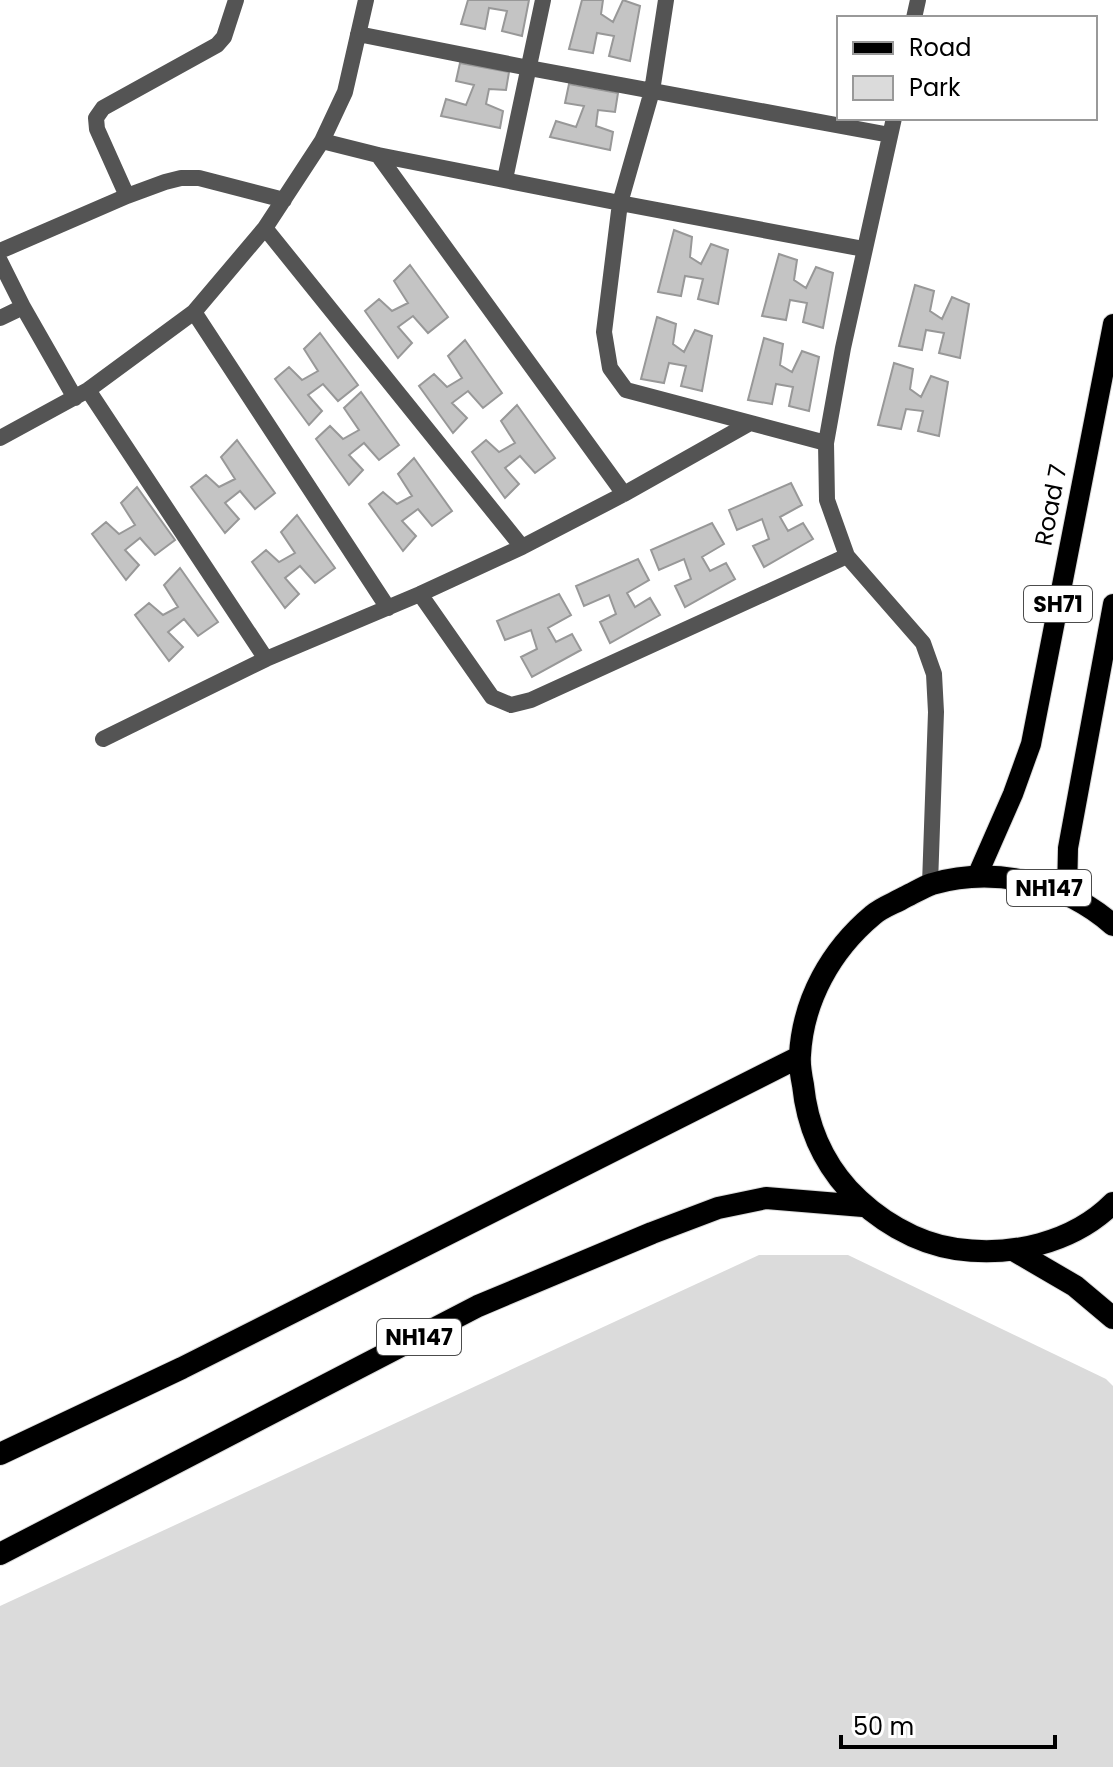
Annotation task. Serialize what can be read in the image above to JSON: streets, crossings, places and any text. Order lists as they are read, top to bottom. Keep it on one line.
{"streets":{"highway":["NH147"],"main road":["Road 7","SH71"]},"crossings":[["Road 7","NH147"],["SH71","NH147"]],"legend":["Road","Park"],"scale_bar":"50 m"}
